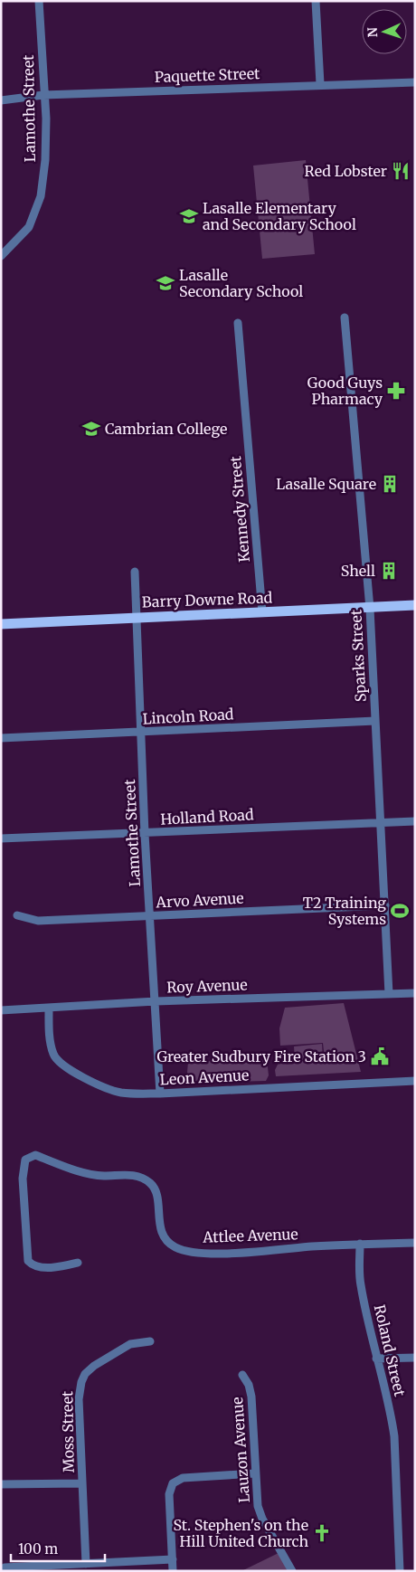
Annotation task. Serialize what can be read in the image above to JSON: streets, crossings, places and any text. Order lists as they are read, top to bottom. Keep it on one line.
{"streets":{"main road":["Barry Downe Road"],"street":["Paquette Street","Lamothe Street","Kennedy Street","Sparks Street","Lincoln Road","Holland Road","Arvo Avenue","Roy Avenue","Leon Avenue","Attlee Avenue","Roland Street","Moss Street","Lauzon Avenue"]},"crossings":[["Paquette Street","Lamothe Street"],["Lamothe Street","Barry Downe Road"],["Lamothe Street","Lincoln Road"],["Lamothe Street","Holland Road"],["Lamothe Street","Arvo Avenue"],["Lamothe Street","Roy Avenue"],["Lamothe Street","Leon Avenue"],["Kennedy Street","Barry Downe Road"],["Barry Downe Road","Sparks Street"],["Sparks Street","Lincoln Road"],["Sparks Street","Holland Road"],["Sparks Street","Arvo Avenue"],["Sparks Street","Roy Avenue"],["Roy Avenue","Leon Avenue"],["Attlee Avenue","Roland Street"]],"places":{"restaurant":["Red Lobster"],"school or university":["Lasalle Elementary and Secondary School","Lasalle Secondary School","Cambrian College"],"pharmacy":["Good Guys Pharmacy"],"building":["Lasalle Square","Shell"],"sports":["T2 Training Systems"],"public building":["Greater Sudbury Fire Station 3"],"church":["St. Stephen's on the Hill United Church"]},"scale_bar":"100 m","north":"left"}
